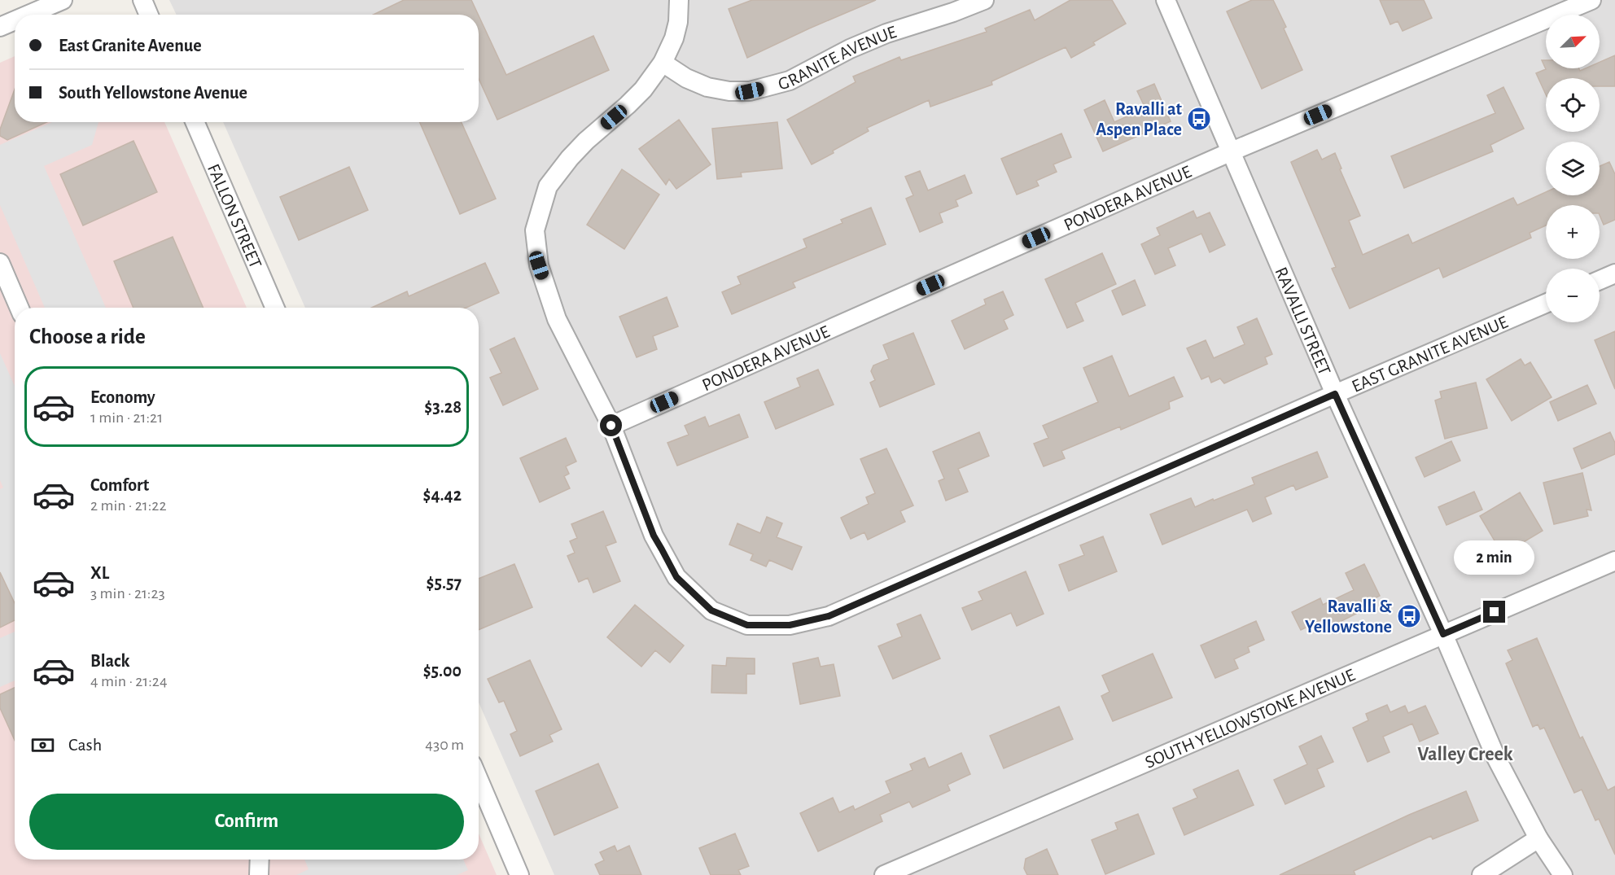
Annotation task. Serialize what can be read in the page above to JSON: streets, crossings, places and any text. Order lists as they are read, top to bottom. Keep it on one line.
{"streets":{"street":["GRANITE AVENUE","PONDERA AVENUE","FALLON STREET","RAVALLI STREET","EAST GRANITE AVENUE","SOUTH YELLOWSTONE AVENUE"]},"crossings":[["GRANITE AVENUE","EAST GRANITE AVENUE"],["PONDERA AVENUE","RAVALLI STREET"],["PONDERA AVENUE","EAST GRANITE AVENUE"],["RAVALLI STREET","EAST GRANITE AVENUE"],["RAVALLI STREET","SOUTH YELLOWSTONE AVENUE"]],"districts":["Valley Creek"],"places":{"bus stop":["Ravalli at Aspen Place","Ravalli & Yellowstone"]},"north":"top right","page":{"map_buttons":["+","−"],"banner":["East Granite Avenue","South Yellowstone Avenue"],"heading":"Choose a ride","list":[{"name":"Economy","note":"1 min · 21:21","value":"$3.28"},{"name":"Comfort","note":"2 min · 21:22","value":"$4.42"},{"name":"XL","note":"3 min · 21:23","value":"$5.57"},{"name":"Black","note":"4 min · 21:24","value":"$5.00"}],"bubble":"2 min","pay":["Cash","430 m"],"buttons":"Confirm"}}
